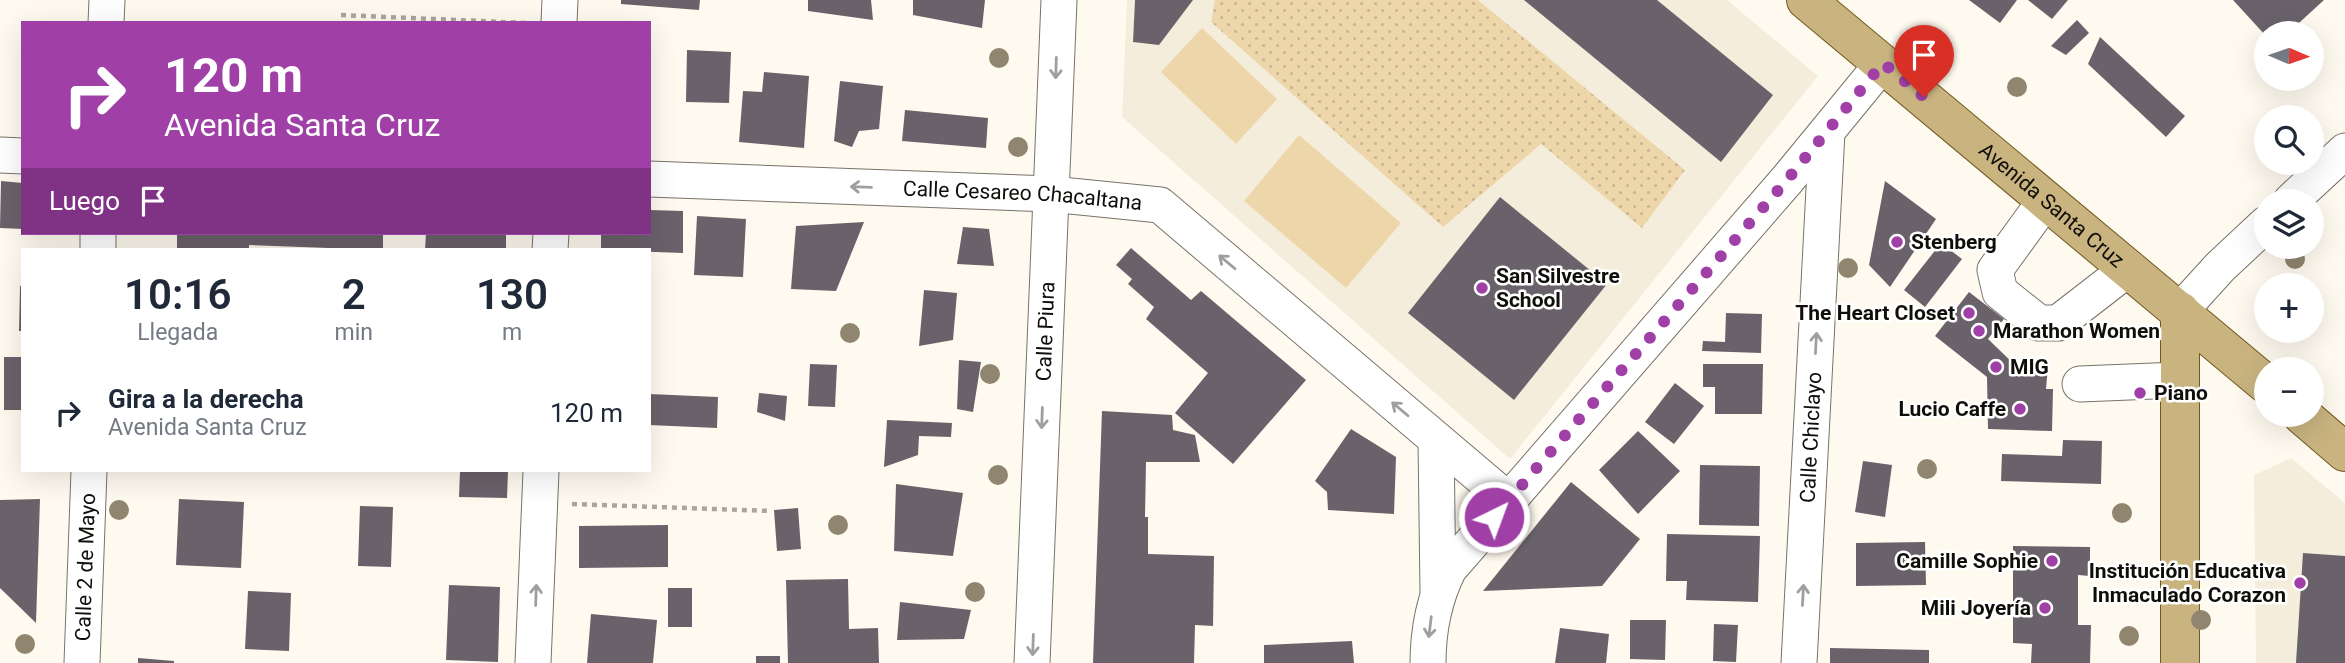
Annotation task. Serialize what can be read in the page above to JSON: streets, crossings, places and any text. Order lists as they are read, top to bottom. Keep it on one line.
{"streets":{"main road":["Avenida Santa Cruz"],"street":["Calle Cesareo Chacaltana","Calle Piura","Calle Chiclayo","Calle 2 de Mayo"]},"crossings":[["Calle Cesareo Chacaltana","Calle Piura"]],"one_way":["Calle Cesareo Chacaltana","Calle Piura","Calle Chiclayo"],"places":["Stenberg","San Silvestre School","The Heart Closet","Marathon Women","MIG","Piano","Lucio Caffe","Camille Sophie","Institución Educativa Inmaculado Corazon","Mili Joyería"],"north":"right","page":{"map_buttons":["+","−"],"turn":["120 m","Avenida Santa Cruz"],"then":"Luego","eta":["10:16","Llegada","2","min","130","m"],"list":[{"name":"Gira a la derecha","note":"Avenida Santa Cruz","value":"120 m"}]}}
